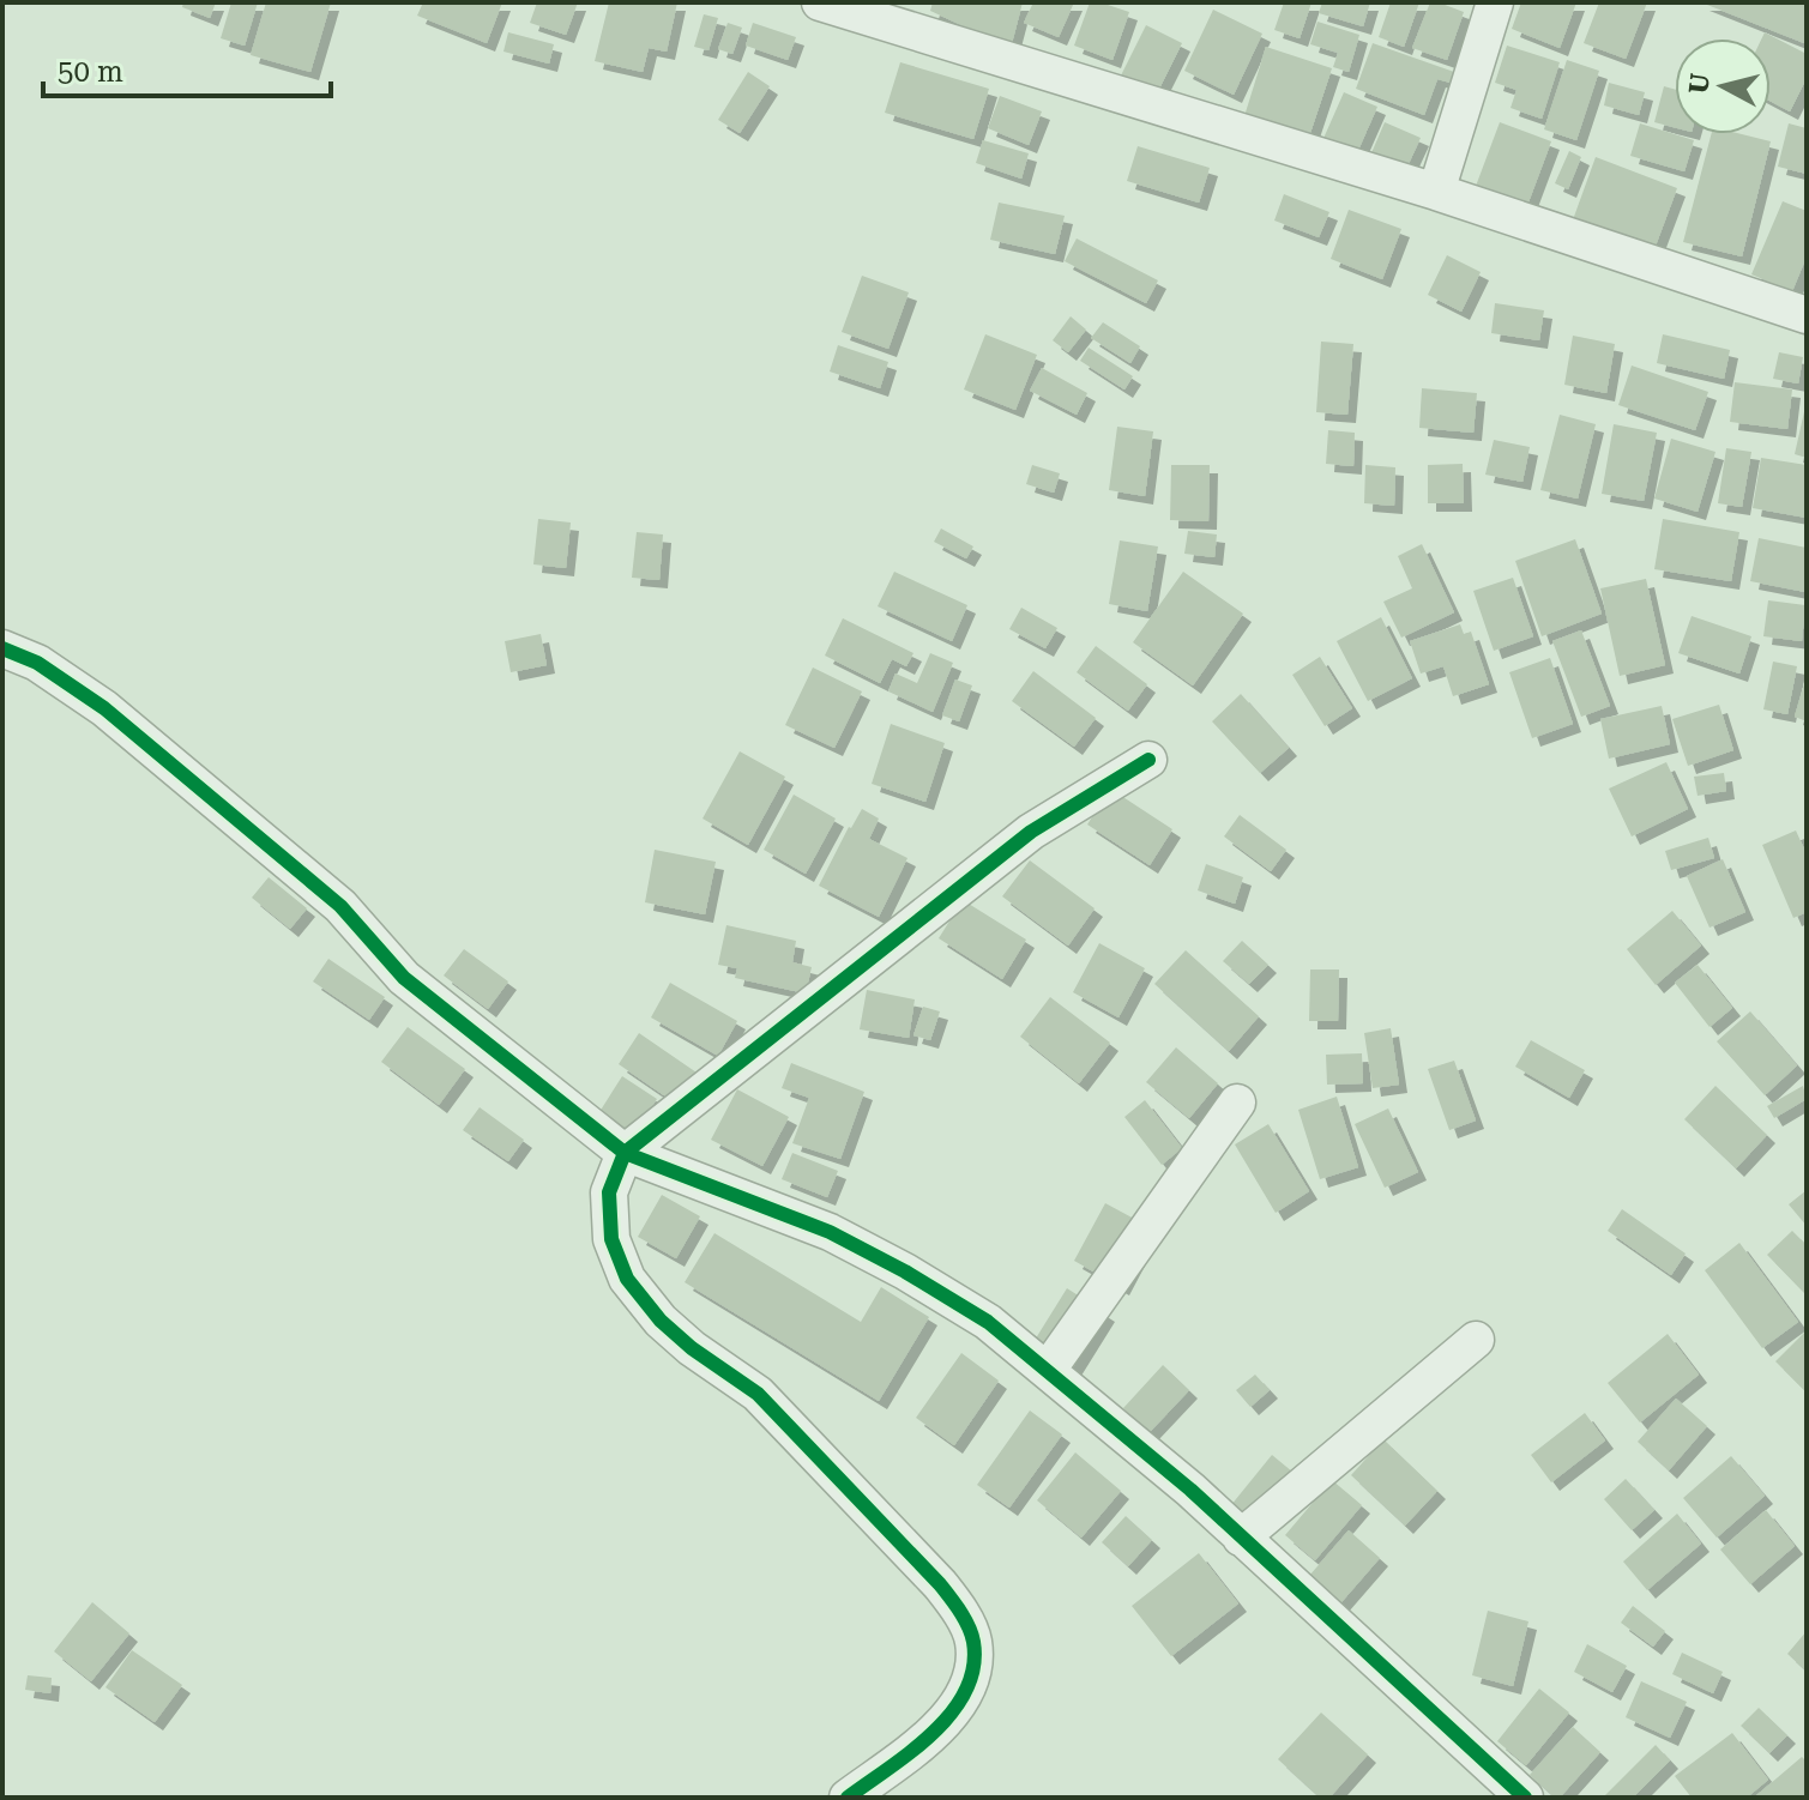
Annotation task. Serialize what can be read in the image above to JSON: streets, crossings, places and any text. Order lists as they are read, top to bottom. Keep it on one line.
{"scale_bar":"50 m","north":"left"}
